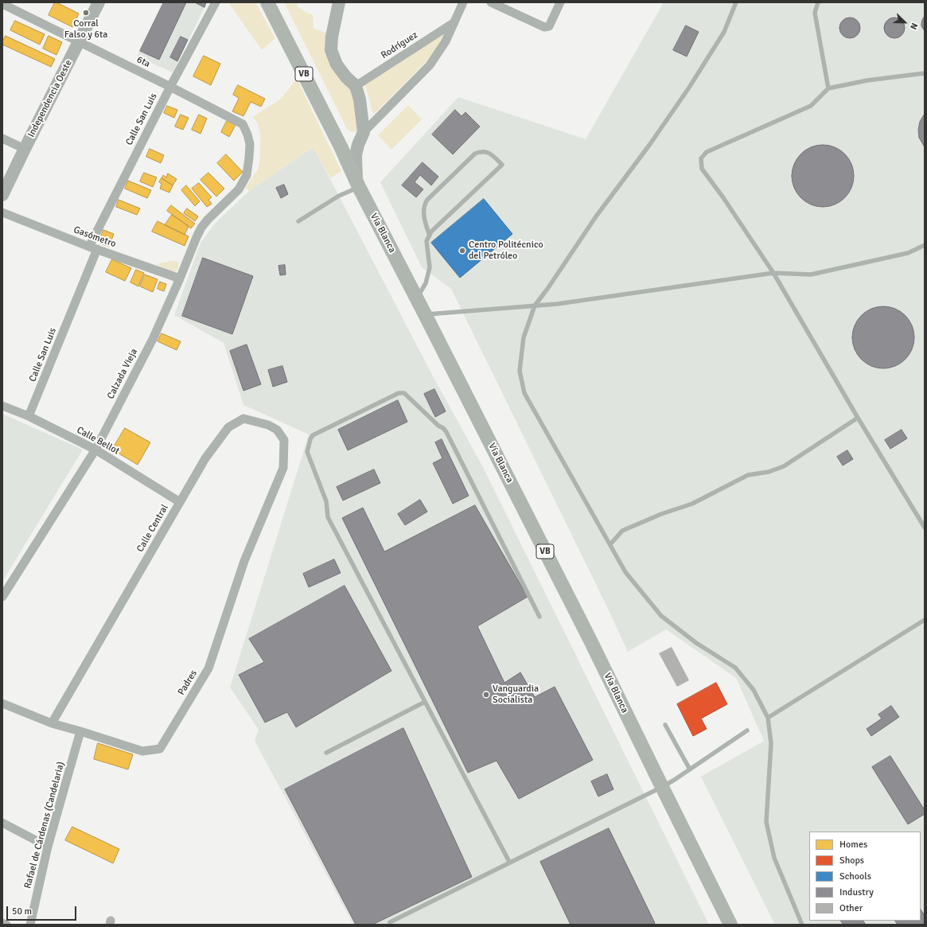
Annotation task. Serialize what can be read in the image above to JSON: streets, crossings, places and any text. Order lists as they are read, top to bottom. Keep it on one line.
{"streets":{"main road":["VB","Vía Blanca"],"street":["Rodríguez","6ta","Independencia Oeste","Calle San Luis","Gasómetro","Calzada Vieja","Calle Bellot","Calle Central","Padres","Rafael de Cárdenas (Candelaria)"]},"crossings":[["6ta","Independencia Oeste"],["6ta","Calle San Luis"],["6ta","Calzada Vieja"],["Calle San Luis","Gasómetro"],["Calle San Luis","Calle Bellot"],["Gasómetro","Calzada Vieja"],["Calzada Vieja","Calle Bellot"],["Calle Bellot","Calle Central"],["Calle Central","Padres"],["Padres","Rafael de Cárdenas (Candelaria)"]],"places":["Corral Falso y 6ta","Centro Politécnico del Petróleo","Vanguardia Socialista"],"legend":["Homes","Shops","Schools","Industry","Other"],"scale_bar":"50 m","north":"bottom right"}
